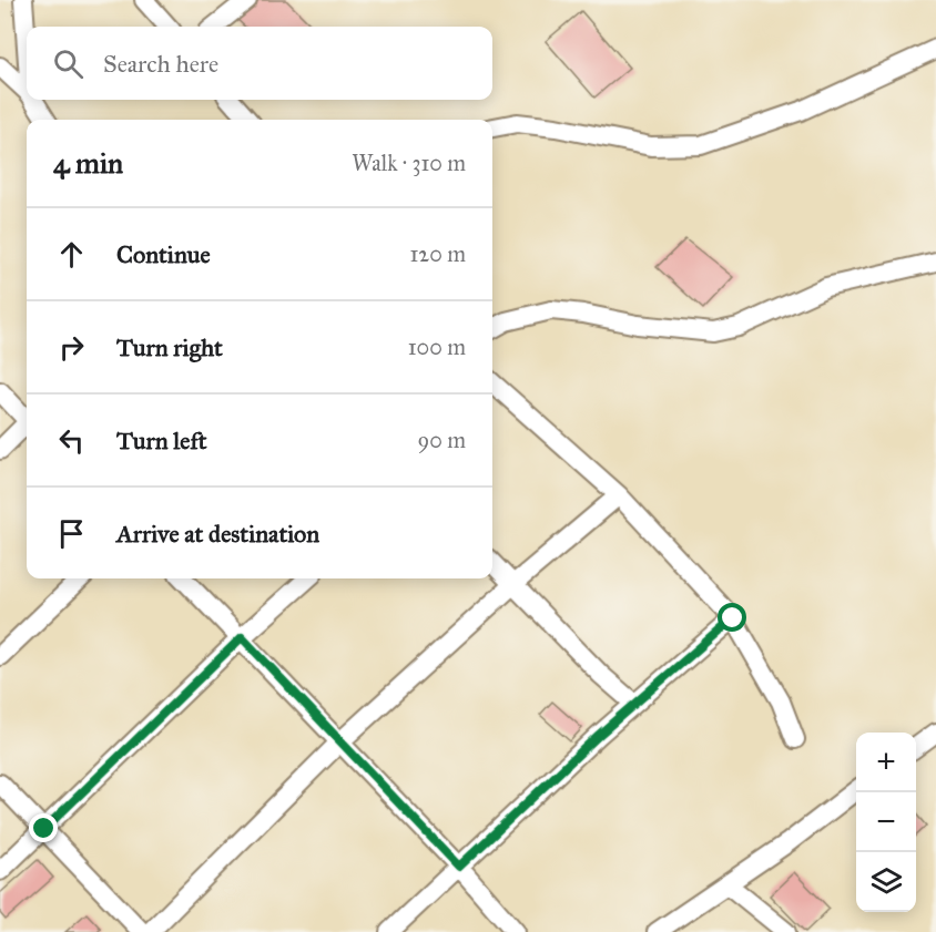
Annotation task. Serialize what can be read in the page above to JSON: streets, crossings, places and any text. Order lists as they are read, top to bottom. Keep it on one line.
{"page":{"search":"Search here","heading":["4 min","Walk · 310 m"],"list":[["Continue","120 m"],["Turn right","100 m"],["Turn left","90 m"],"Arrive at destination"],"map_buttons":["+","−"]}}
